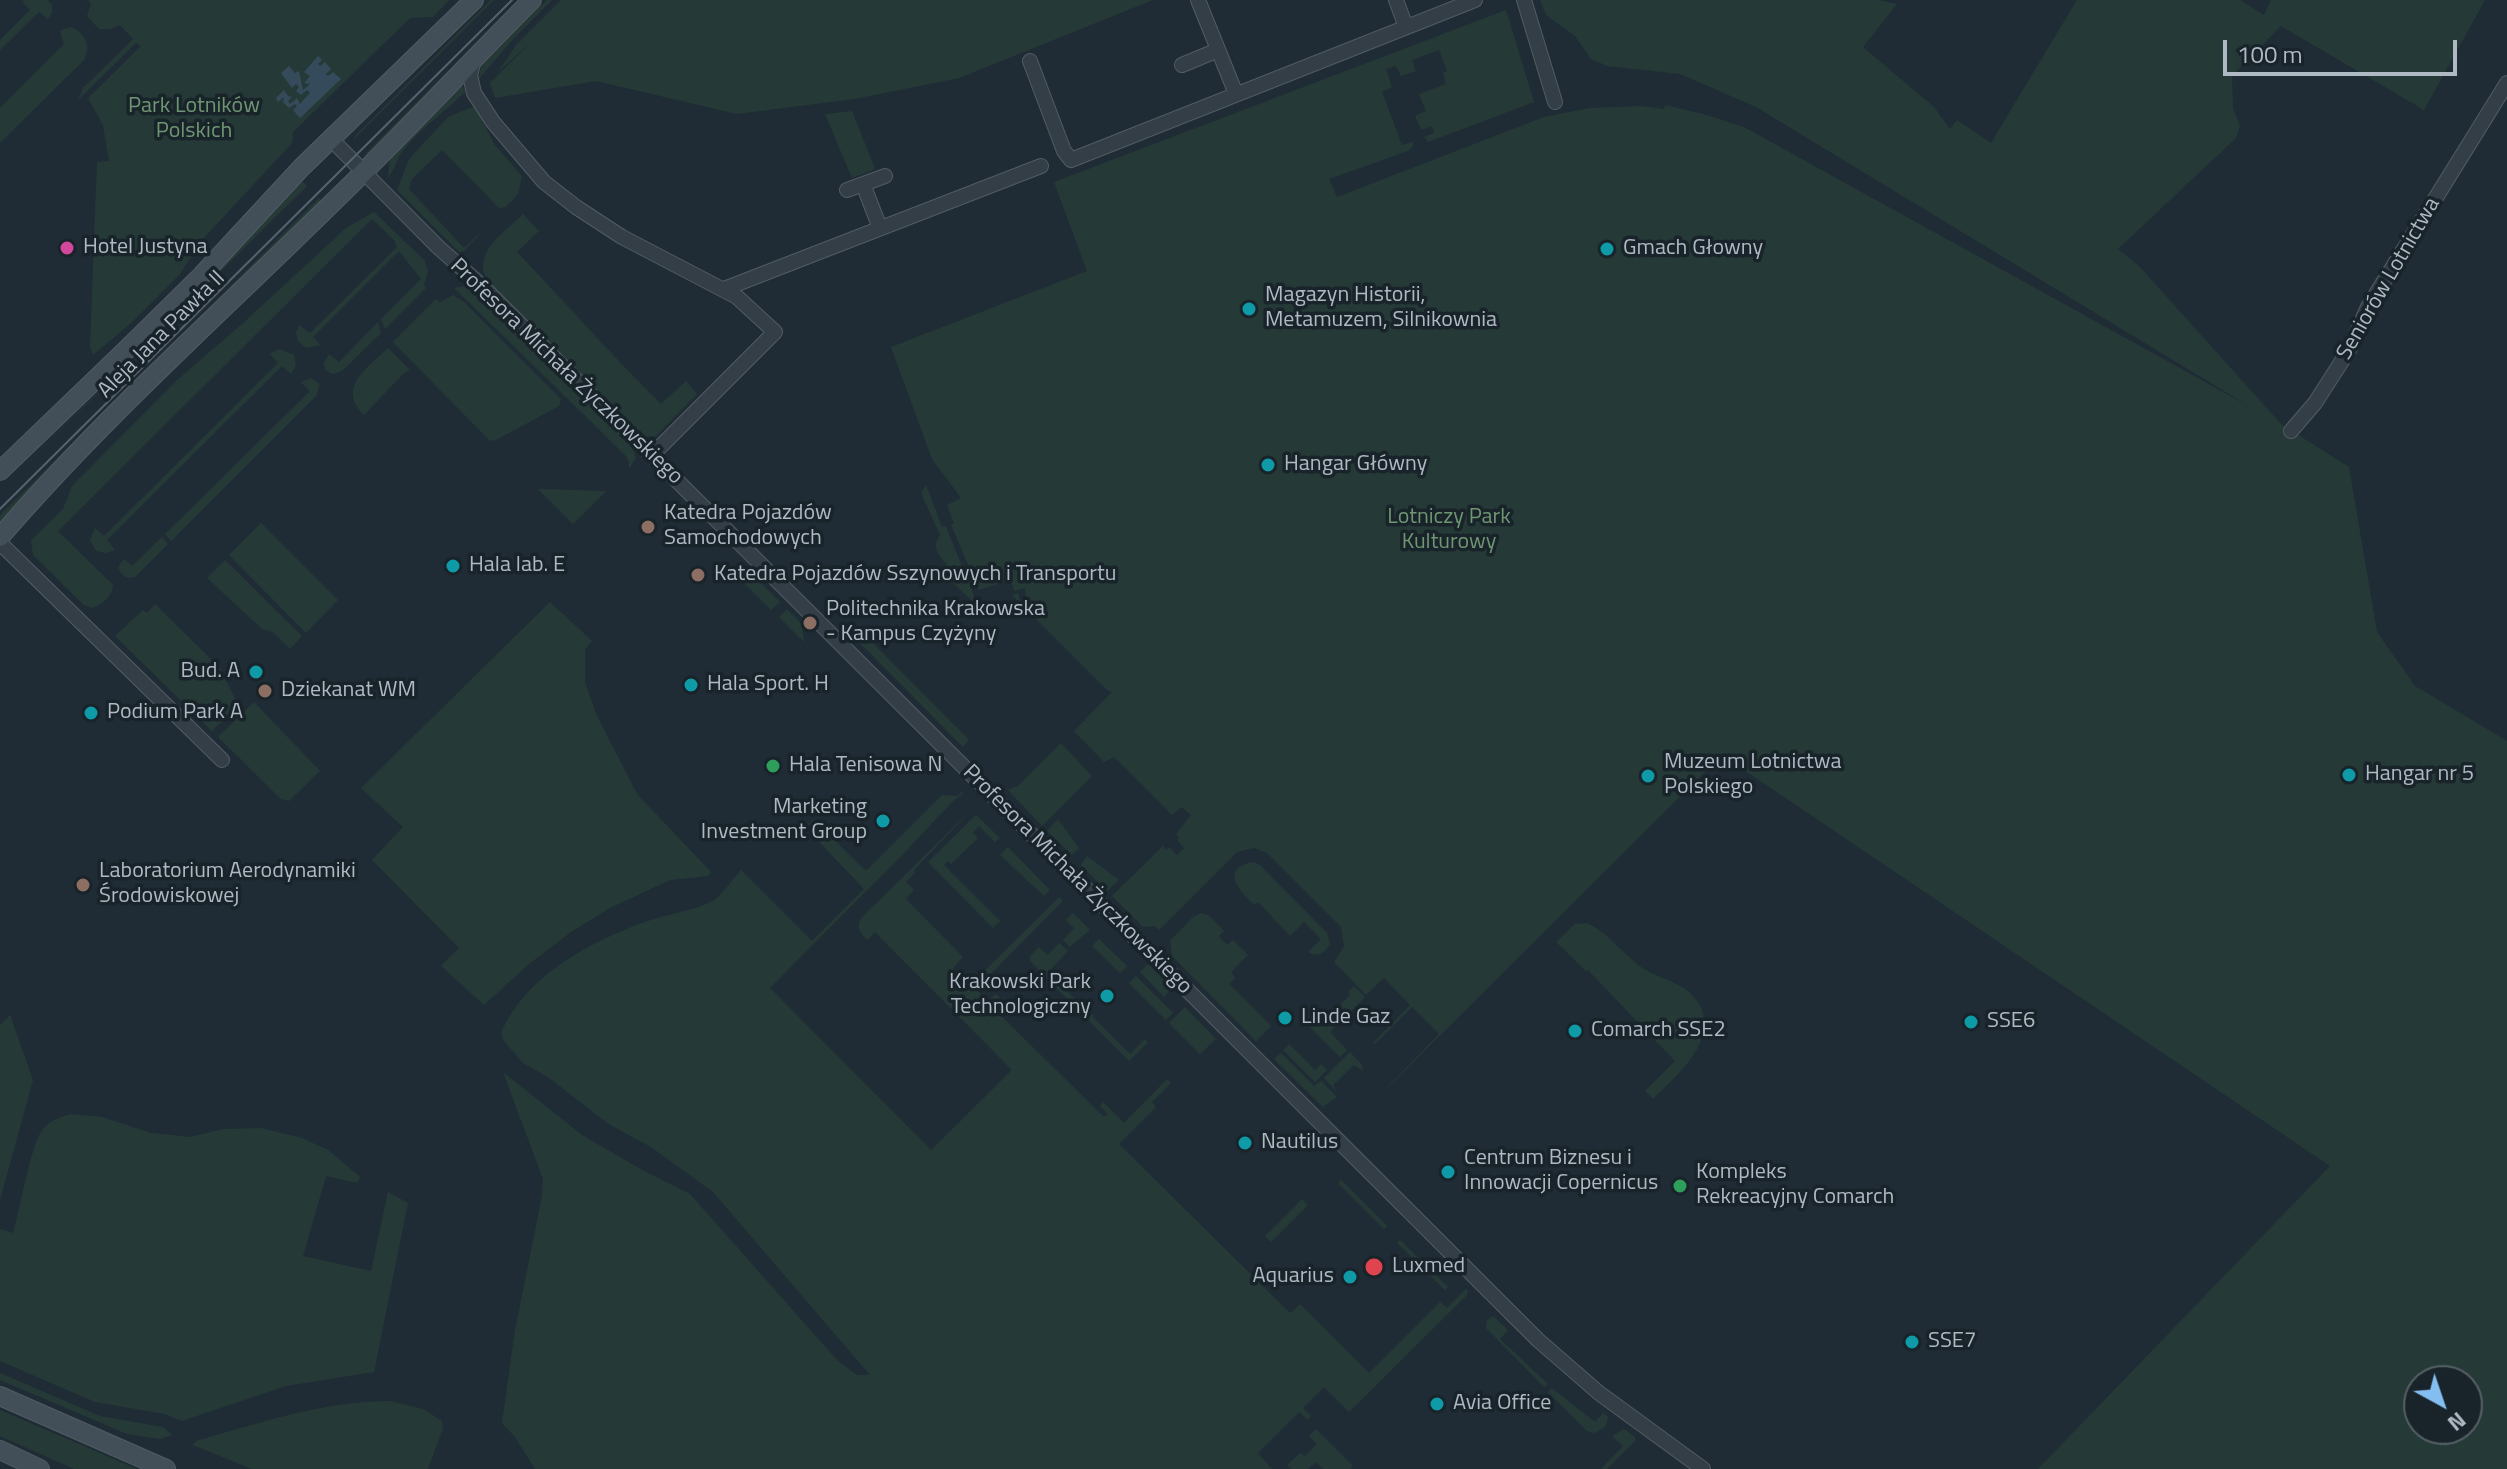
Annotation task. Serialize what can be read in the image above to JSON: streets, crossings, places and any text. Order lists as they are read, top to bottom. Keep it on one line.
{"streets":{"main road":["Aleja Jana Pawła II"],"street":["Seniorów Lotnictwa","Profesora Michała Życzkowskiego"]},"crossings":[["Aleja Jana Pawła II","Profesora Michała Życzkowskiego"]],"parks":["Park Lotników Polskich","Lotniczy Park Kulturowy"],"places":["Hotel Justyna","Gmach Głowny","Magazyn Historii, Metamuzem, Silnikownia","Hangar Główny","Katedra Pojazdów Samochodowych","Hala lab. E","Katedra Pojazdów Sszynowych i Transportu","Politechnika Krakowska - Kampus Czyżyny","Bud. A","Hala Sport. H","Dziekanat WM","Podium Park A","Hala Tenisowa N","Hangar nr 5","Muzeum Lotnictwa Polskiego","Marketing Investment Group","Laboratorium Aerodynamiki Środowiskowej","Krakowski Park Technologiczny","Linde Gaz","SSE6","Comarch SSE2","Nautilus","Centrum Biznesu i Innowacji Copernicus","Kompleks Rekreacyjny Comarch","Luxmed","Aquarius","SSE7","Avia Office"],"scale_bar":"100 m","north":"bottom right"}
